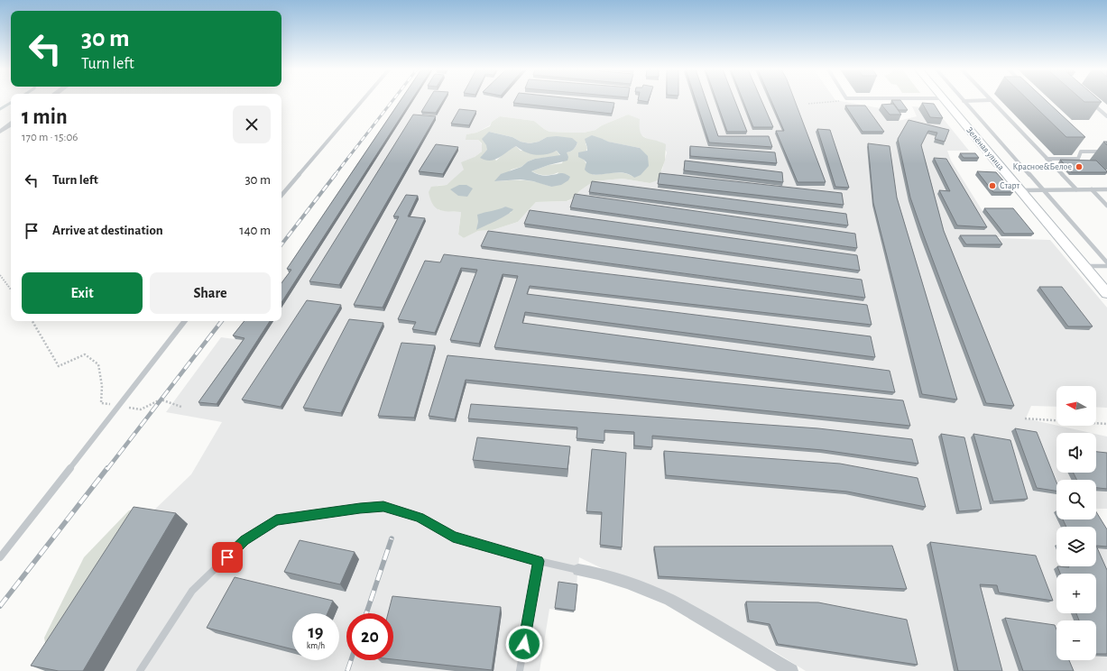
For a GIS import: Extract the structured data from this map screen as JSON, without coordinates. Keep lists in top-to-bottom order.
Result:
{
  "streets": {
    "main road": ["Зелёная улица"]
  },
  "places": ["Красное&Белое", "Старт"],
  "north": "left",
  "page": {
    "turn": ["30 m", "Turn left"],
    "heading": ["1 min", "170 m · 15:06"],
    "list": [
      {
        "name": "Turn left",
        "value": "30 m"
      },
      {
        "name": "Arrive at destination",
        "value": "140 m"
      }
    ],
    "buttons": ["Exit", "Share"],
    "map_buttons": ["+", "−"],
    "speed": "19 km/h",
    "limit": "20"
  }
}
